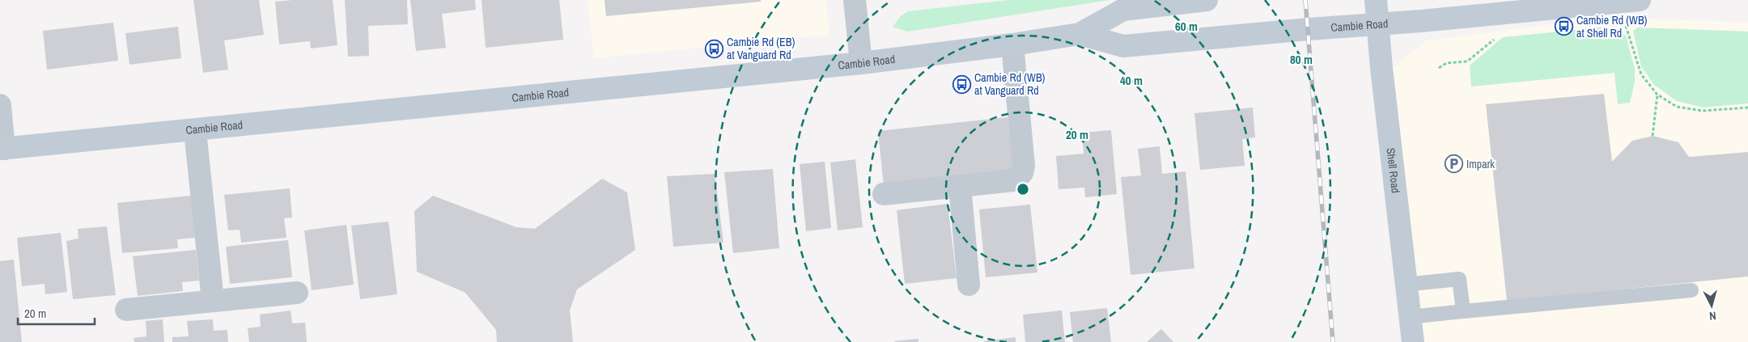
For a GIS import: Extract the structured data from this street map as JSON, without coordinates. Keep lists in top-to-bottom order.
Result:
{
  "streets": {
    "main road": ["Cambie Road", "Shell Road"]
  },
  "crossings": [
    ["Cambie Road", "Shell Road"]
  ],
  "places": {
    "bus stop": ["Cambie Rd (WB) at Shell Rd", "Cambie Rd (EB) at Vanguard Rd", "Cambie Rd (WB) at Vanguard Rd"],
    "parking": ["Impark"]
  },
  "scale_bar": "20 m",
  "north": "bottom",
  "rings": [
    "60 m",
    "80 m",
    "40 m",
    "20 m"
  ]
}
